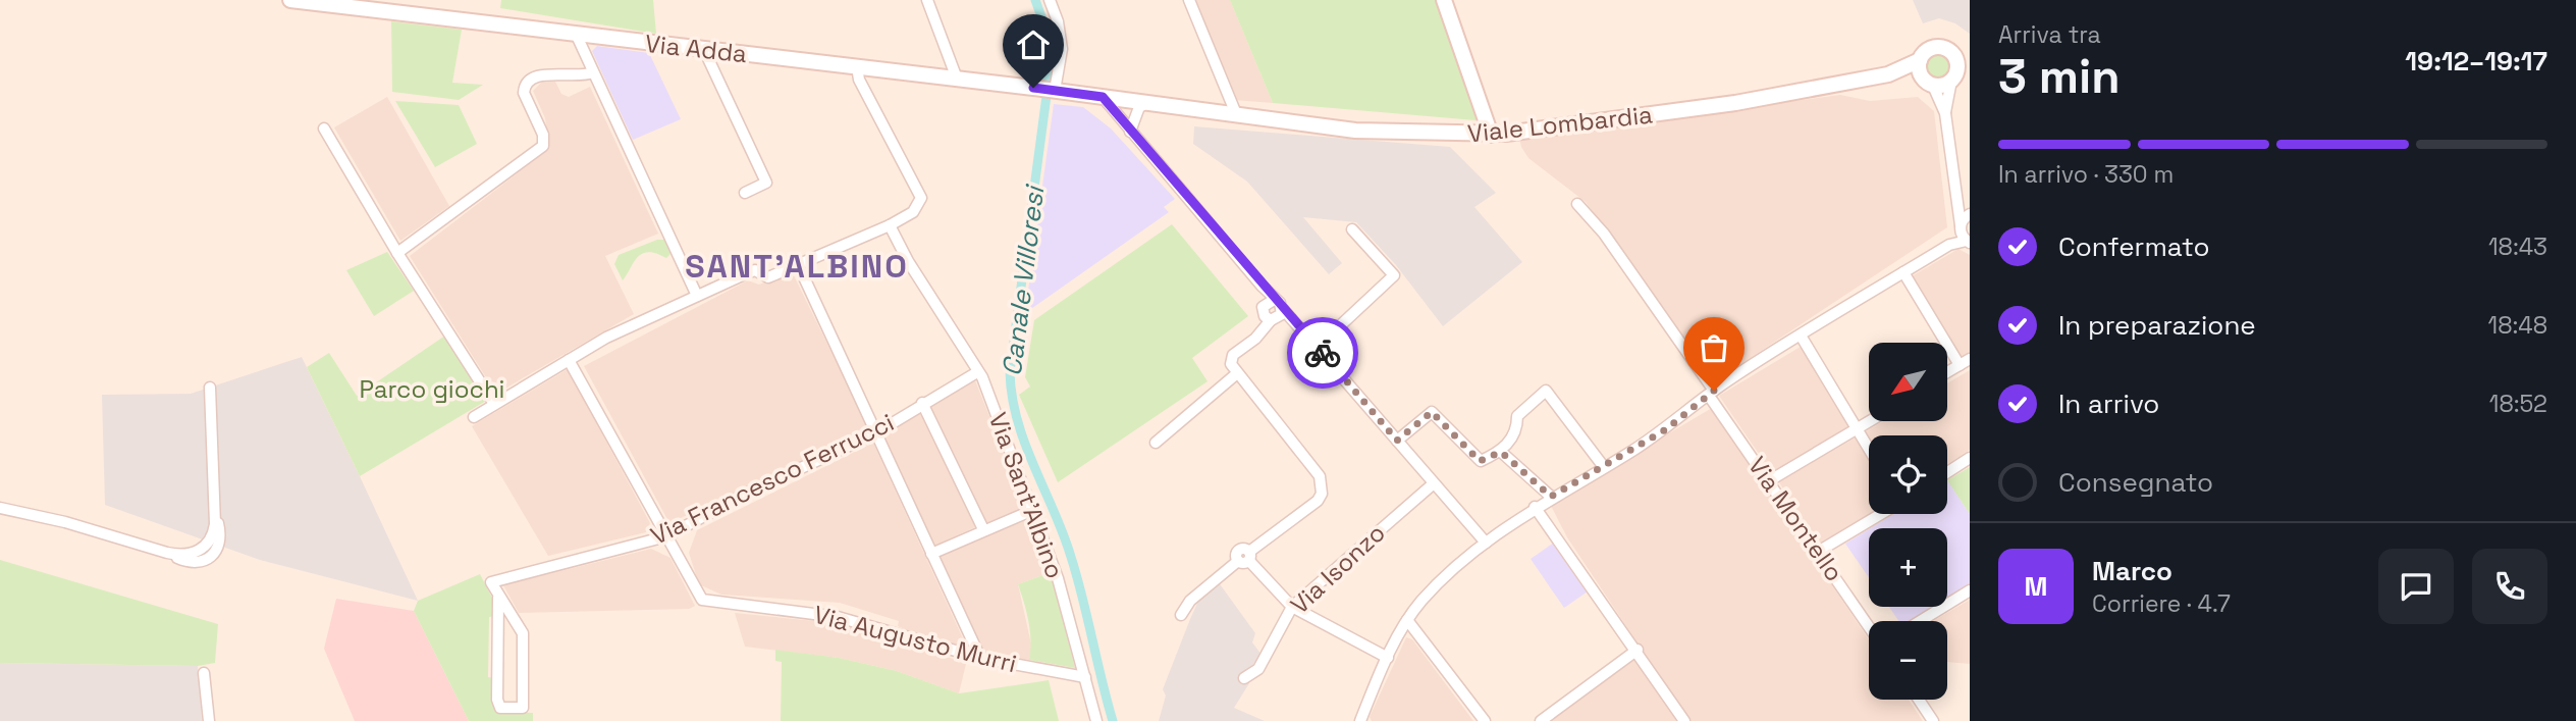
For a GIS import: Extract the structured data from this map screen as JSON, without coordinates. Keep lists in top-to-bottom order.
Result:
{
  "streets": {
    "main road": ["Via Adda", "Viale Lombardia"],
    "street": [
      "Via Francesco Ferrucci",
      "Via Sant'Albino",
      "Via Montello",
      "Via Isonzo",
      "Via Augusto Murri"
    ]
  },
  "crossings": [
    ["Via Adda", "Viale Lombardia"],
    ["Via Francesco Ferrucci", "Via Sant'Albino"],
    ["Via Francesco Ferrucci", "Via Augusto Murri"],
    ["Via Sant'Albino", "Via Augusto Murri"]
  ],
  "districts": ["SANT'ALBINO"],
  "water": ["Canale Villoresi"],
  "parks": ["Parco giochi"],
  "north": "bottom left",
  "page": {
    "heading": ["3 min", "Arriva tra", "19:12–19:17"],
    "panel": ["Marco", "Corriere · 4.7"],
    "bar": "In arrivo · 330 m",
    "list": [
      ["Confermato", "18:43"],
      ["In preparazione", "18:48"],
      ["In arrivo", "18:52"],
      "Consegnato"
    ],
    "map_buttons": ["+", "−"],
    "round": "M"
  }
}
